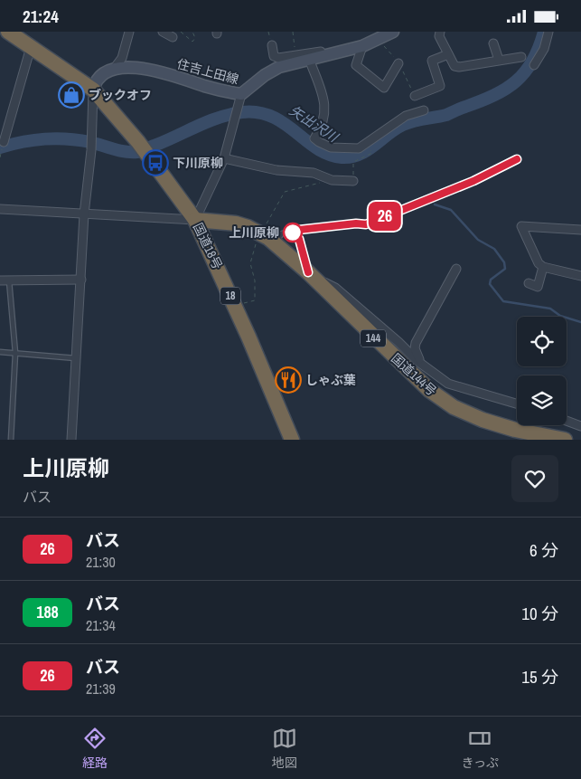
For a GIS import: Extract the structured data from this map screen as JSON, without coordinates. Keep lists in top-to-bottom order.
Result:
{
  "streets": {
    "highway": [
      "国道18号",
      "18",
      "144",
      "国道144号"
    ],
    "main road": ["住吉上田線"]
  },
  "crossings": [
    ["国道18号", "18"],
    ["国道18号", "国道144号"]
  ],
  "water": ["矢出沢川"],
  "places": {
    "shop": ["ブックオフ"],
    "bus stop": ["下川原柳"],
    "other": ["上川原柳"],
    "restaurant": ["しゃぶ葉"]
  },
  "lines": ["bus line 26"],
  "page": {
    "status": "21:24",
    "on_map": "26",
    "heading": ["上川原柳", "バス"],
    "list": [
      {
        "mark": "26",
        "name": "バス",
        "note": "21:30",
        "value": "6 分"
      },
      {
        "mark": "188",
        "name": "バス",
        "note": "21:34",
        "value": "10 分"
      },
      {
        "mark": "26",
        "name": "バス",
        "note": "21:39",
        "value": "15 分"
      }
    ],
    "tabs": ["経路", "地図", "きっぷ"]
  }
}
